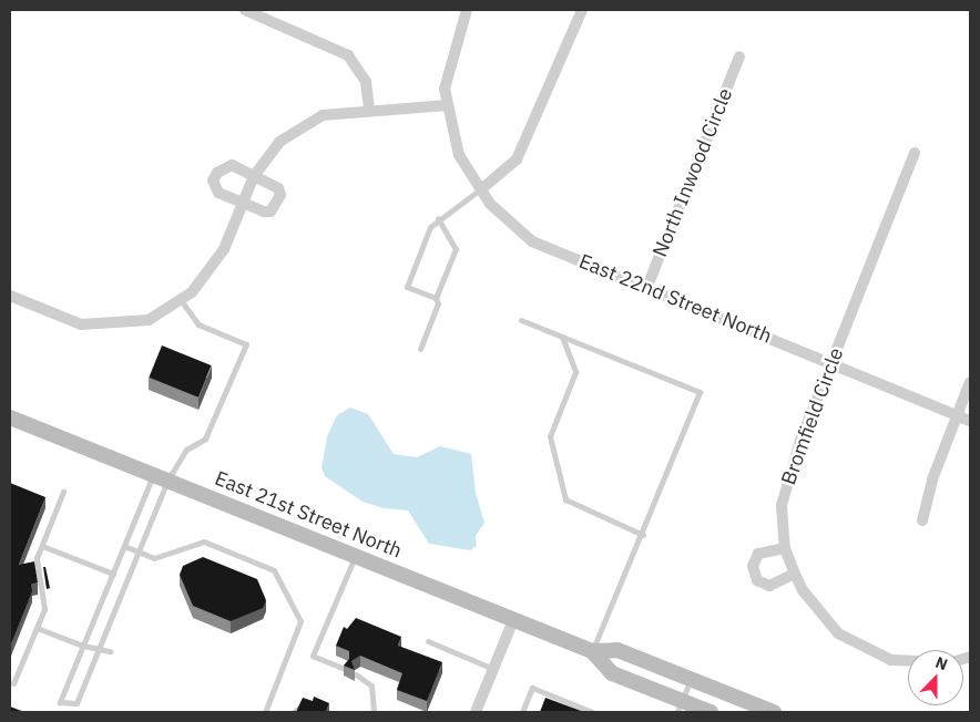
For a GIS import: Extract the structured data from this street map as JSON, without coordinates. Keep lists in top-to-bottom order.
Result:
{
  "streets": {
    "main road": ["East 21st Street North"],
    "street": ["North Inwood Circle", "East 22nd Street North", "Bromfield Circle"]
  },
  "crossings": [
    ["North Inwood Circle", "East 22nd Street North"],
    ["East 22nd Street North", "Bromfield Circle"]
  ],
  "north": "top"
}
